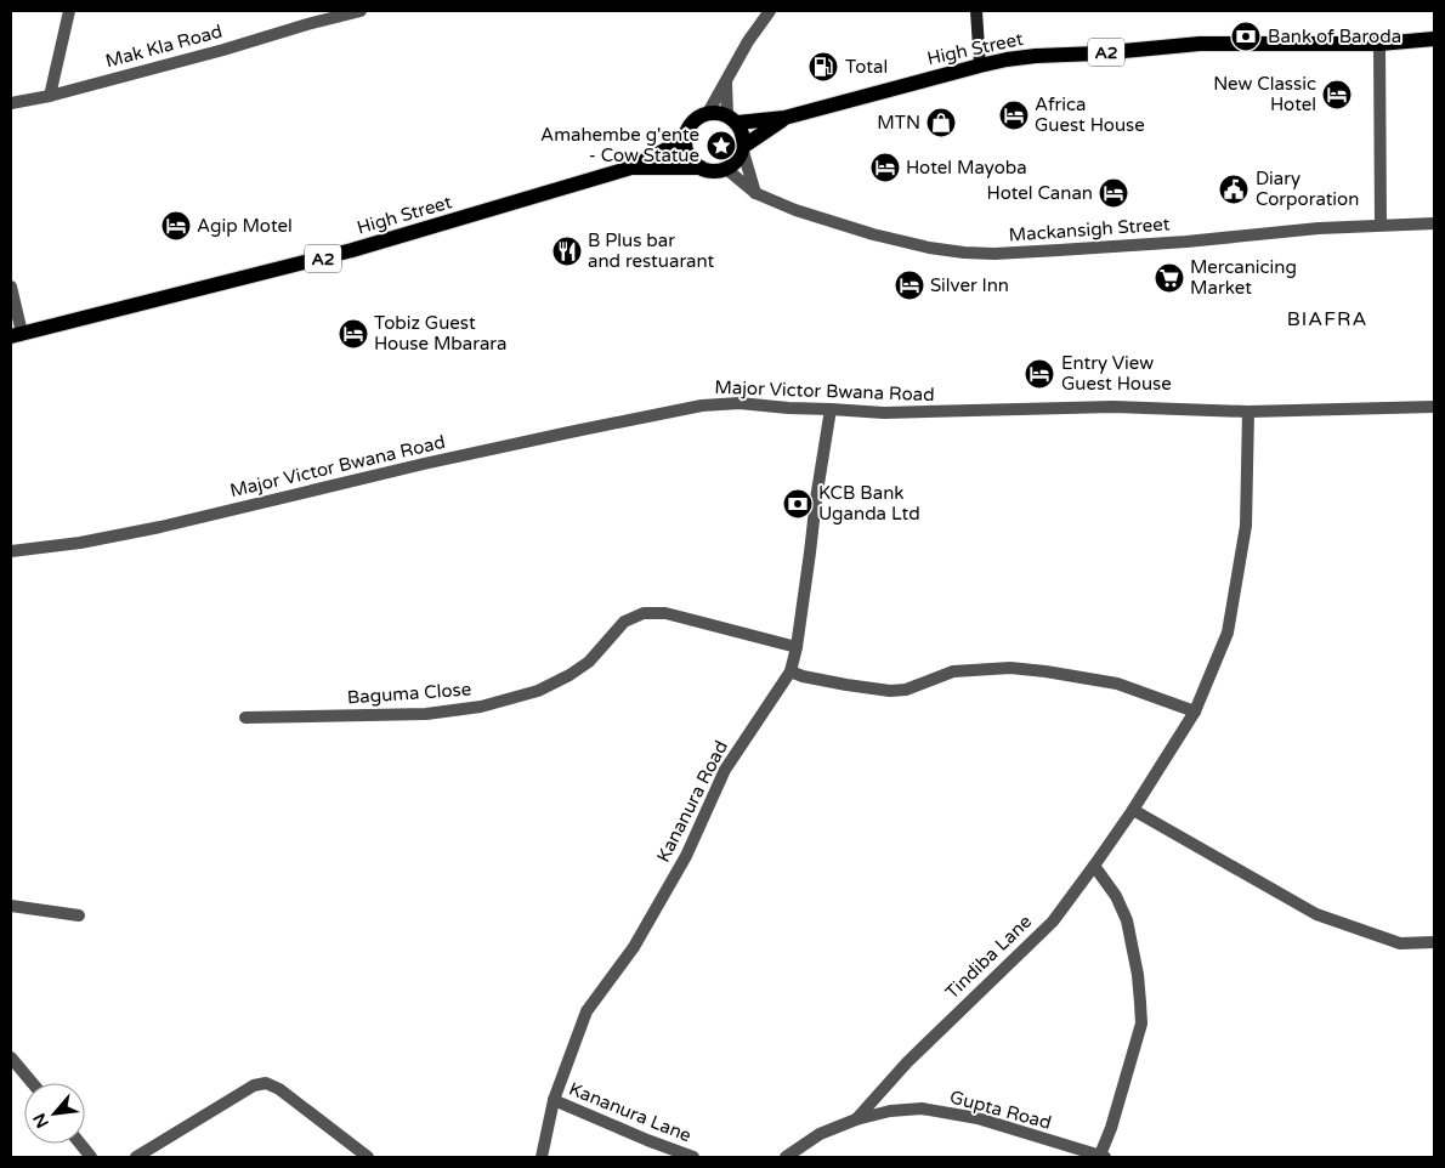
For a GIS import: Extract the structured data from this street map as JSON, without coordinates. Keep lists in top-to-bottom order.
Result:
{
  "streets": {
    "main road": ["High Street", "A2"],
    "street": [
      "Mak Kla Road",
      "Mackansigh Street",
      "Major Victor Bwana Road",
      "Baguma Close",
      "Kananura Road",
      "Tindiba Lane",
      "Gupta Road",
      "Kananura Lane"
    ]
  },
  "crossings": [
    ["High Street", "A2"],
    ["High Street", "Mackansigh Street"],
    ["A2", "Mackansigh Street"],
    ["Major Victor Bwana Road", "Kananura Road"],
    ["Major Victor Bwana Road", "Tindiba Lane"],
    ["Baguma Close", "Kananura Road"],
    ["Kananura Road", "Kananura Lane"],
    ["Tindiba Lane", "Gupta Road"]
  ],
  "districts": ["BIAFRA"],
  "places": {
    "bank": ["Bank of Baroda", "KCB Bank Uganda Ltd"],
    "fuel station": ["Total"],
    "hotel": [
      "New Classic Hotel",
      "Africa Guest House",
      "Hotel Mayoba",
      "Hotel Canan",
      "Agip Motel",
      "Silver Inn",
      "Tobiz Guest House Mbarara",
      "Entry View Guest House"
    ],
    "shop": ["MTN"],
    "place": ["Amahembe g'ente - Cow Statue"],
    "public building": ["Diary Corporation"],
    "restaurant": ["B Plus bar and restuarant"],
    "supermarket": ["Mercanicing Market"]
  },
  "north": "bottom left"
}
